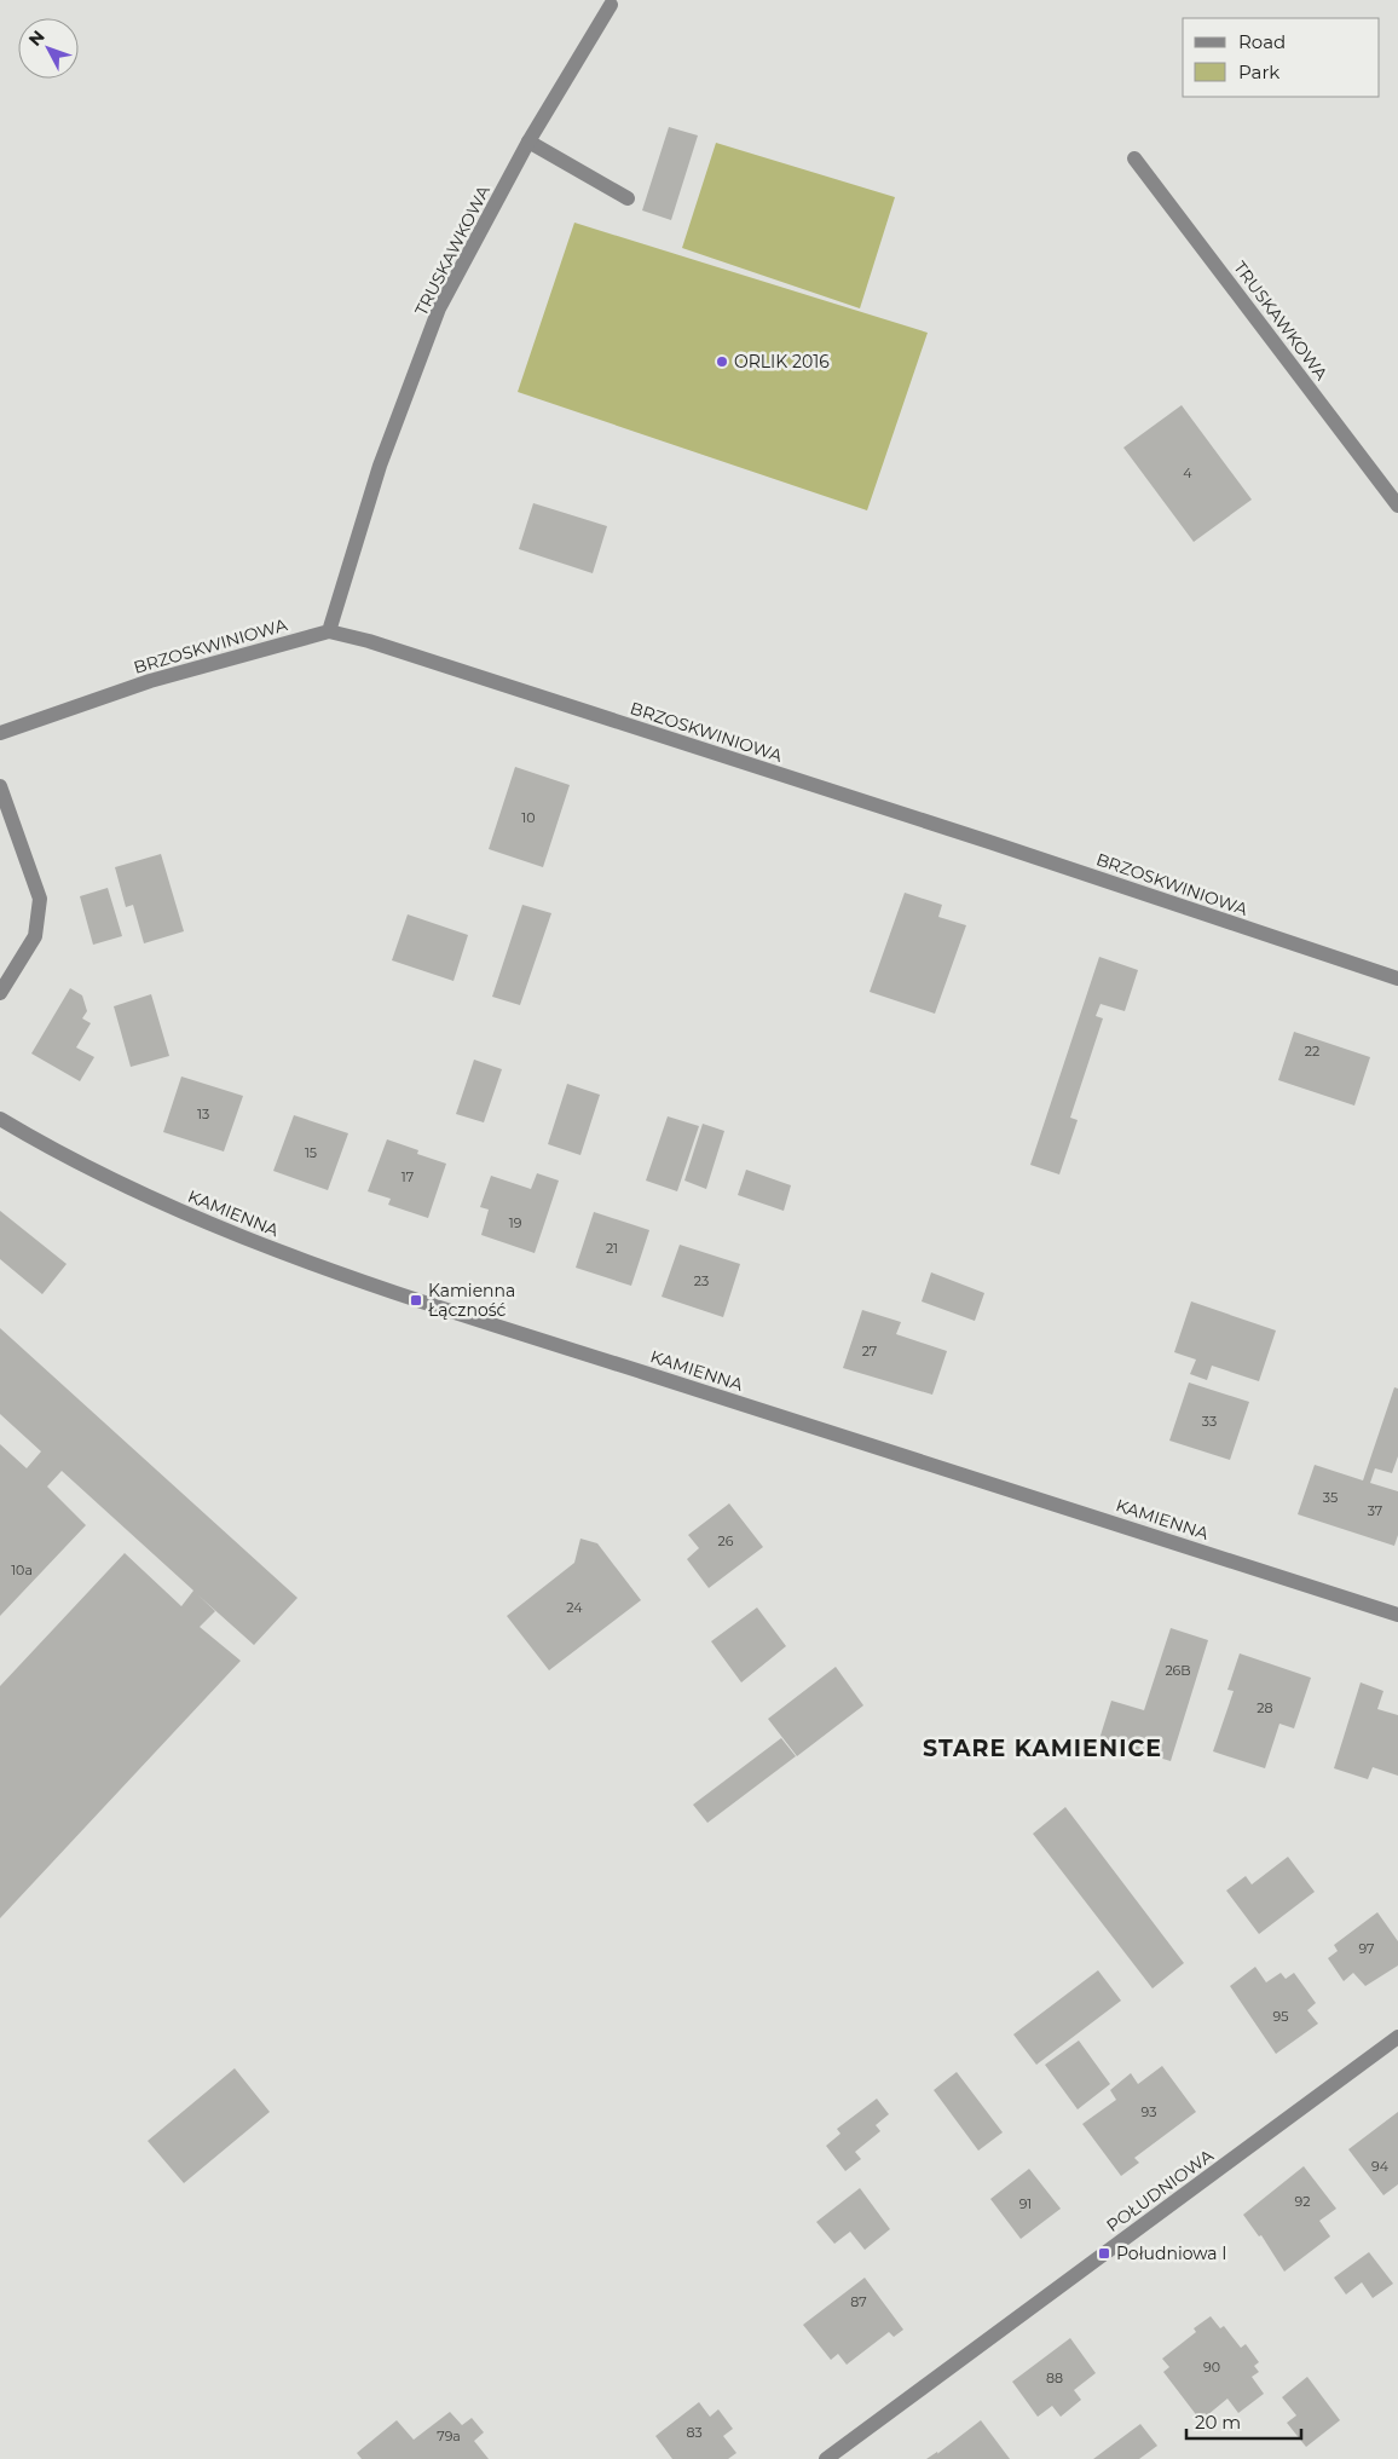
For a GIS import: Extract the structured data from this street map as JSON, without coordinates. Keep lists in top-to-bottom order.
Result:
{
  "streets": {
    "street": [
      "TRUSKAWKOWA",
      "BRZOSKWINIOWA",
      "KAMIENNA",
      "POŁUDNIOWA"
    ]
  },
  "crossings": [
    ["TRUSKAWKOWA", "BRZOSKWINIOWA"]
  ],
  "districts": ["STARE KAMIENICE"],
  "places": {
    "other": ["ORLIK 2016"],
    "transit": ["Kamienna Łączność", "Południowa I"]
  },
  "house_numbers": [
    "4",
    "10",
    "22",
    "13",
    "15",
    "17",
    "19",
    "21",
    "23",
    "27",
    "33",
    "35",
    "37",
    "26",
    "10a",
    "24",
    "26B",
    "28",
    "97",
    "95",
    "93",
    "94",
    "92",
    "91",
    "87",
    "90",
    "88",
    "83",
    "79a"
  ],
  "legend": ["Road", "Park"],
  "scale_bar": "20 m",
  "north": "top left"
}
